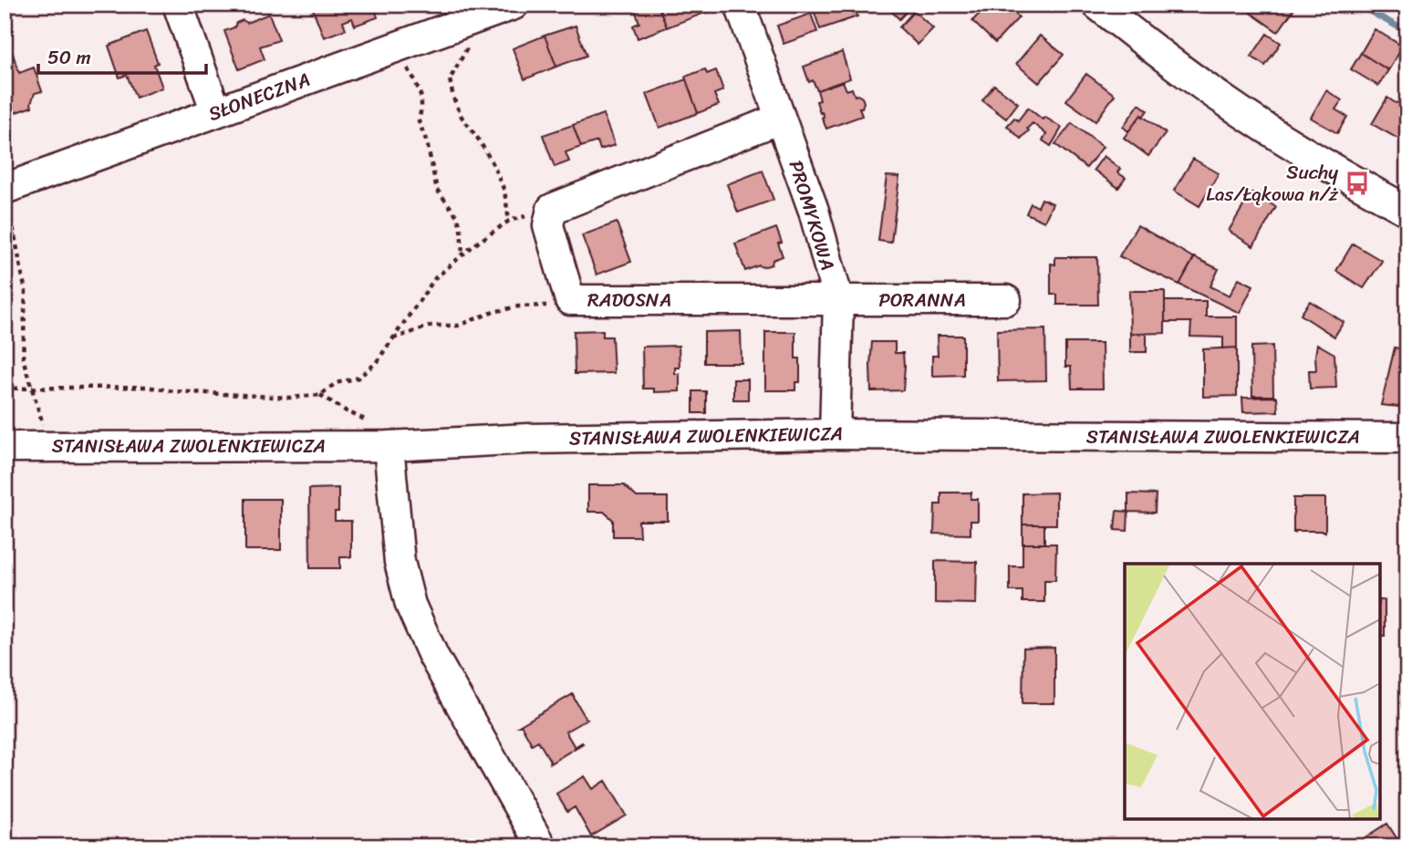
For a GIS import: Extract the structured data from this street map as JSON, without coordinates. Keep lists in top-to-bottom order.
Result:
{
  "streets": {
    "street": [
      "SŁONECZNA",
      "PROMYKOWA",
      "RADOSNA",
      "PORANNA",
      "STANISŁAWA ZWOLENKIEWICZA"
    ]
  },
  "crossings": [
    ["PROMYKOWA", "RADOSNA"],
    ["PROMYKOWA", "PORANNA"],
    ["PROMYKOWA", "STANISŁAWA ZWOLENKIEWICZA"],
    ["RADOSNA", "PORANNA"]
  ],
  "places": {
    "bus stop": ["Suchy Las/Łąkowa n/ż"]
  },
  "scale_bar": "50 m"
}
